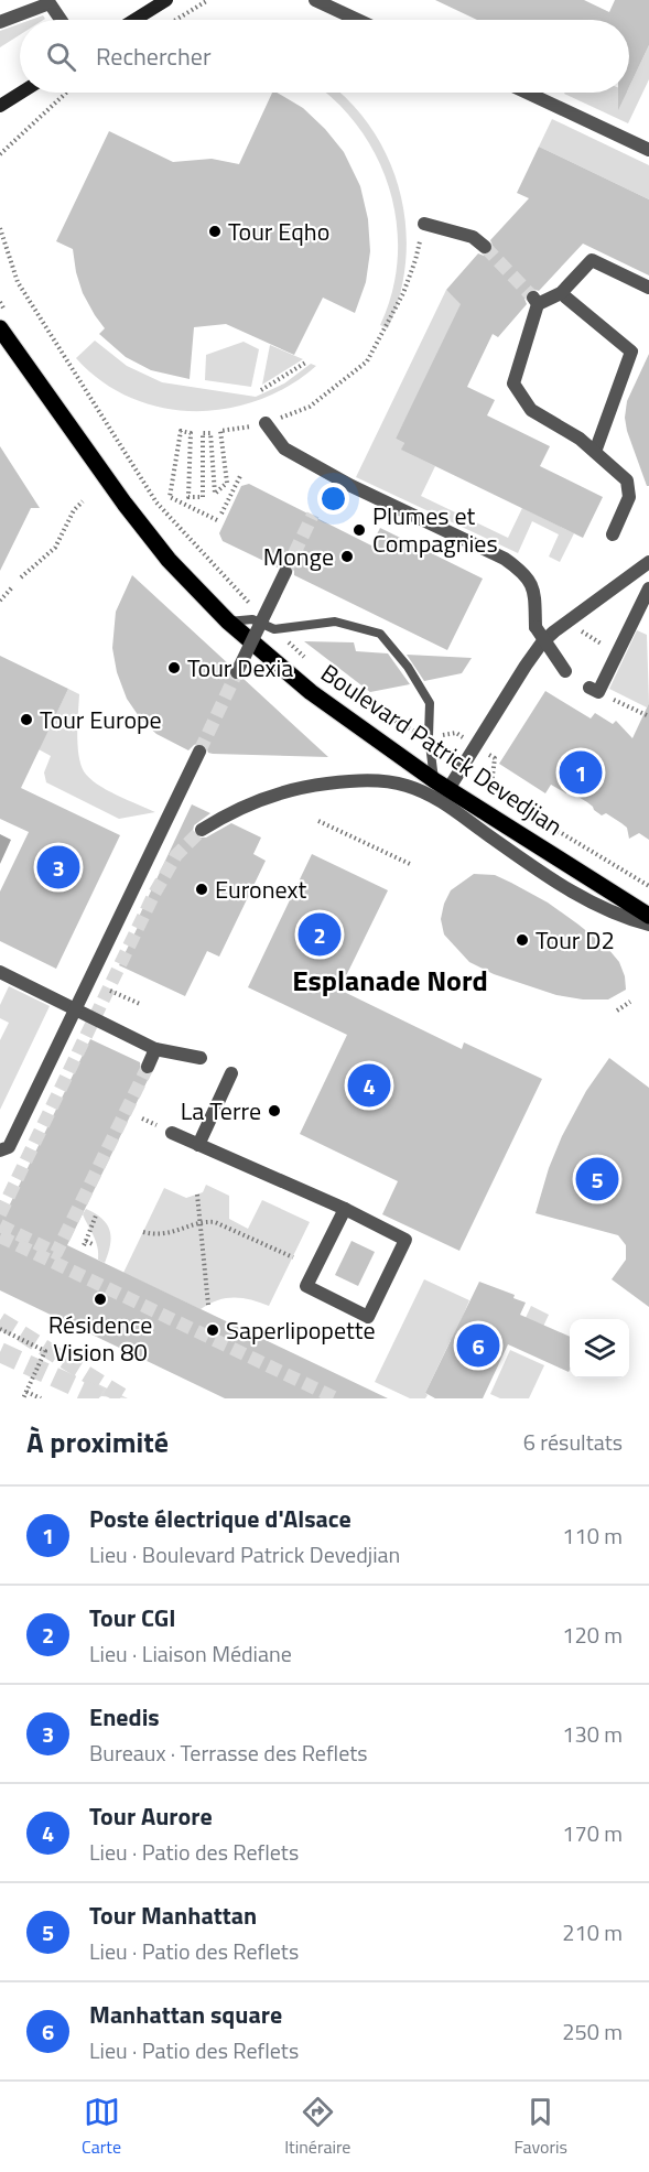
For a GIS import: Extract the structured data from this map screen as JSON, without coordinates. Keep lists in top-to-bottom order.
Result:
{
  "streets": {
    "main road": ["Boulevard Patrick Devedjian"]
  },
  "districts": ["Esplanade Nord"],
  "places": [
    "Tour Eqho",
    "Plumes et Compagnies",
    "Monge",
    "Tour Dexia",
    "Tour Europe",
    "Euronext",
    "Tour D2",
    "La Terre",
    "Résidence Vision 80",
    "Saperlipopette"
  ],
  "page": {
    "search": "Rechercher",
    "pins": [
      "1",
      "3",
      "2",
      "4",
      "5",
      "6"
    ],
    "heading": ["À proximité", "6 résultats"],
    "list": [
      {
        "mark": "1",
        "name": "Poste électrique d'Alsace",
        "note": "Lieu · Boulevard Patrick Devedjian",
        "value": "110 m"
      },
      {
        "mark": "2",
        "name": "Tour CGI",
        "note": "Lieu · Liaison Médiane",
        "value": "120 m"
      },
      {
        "mark": "3",
        "name": "Enedis",
        "note": "Bureaux · Terrasse des Reflets",
        "value": "130 m"
      },
      {
        "mark": "4",
        "name": "Tour Aurore",
        "note": "Lieu · Patio des Reflets",
        "value": "170 m"
      },
      {
        "mark": "5",
        "name": "Tour Manhattan",
        "note": "Lieu · Patio des Reflets",
        "value": "210 m"
      },
      {
        "mark": "6",
        "name": "Manhattan square",
        "note": "Lieu · Patio des Reflets",
        "value": "250 m"
      }
    ],
    "nav": ["Carte", "Itinéraire", "Favoris"]
  }
}
